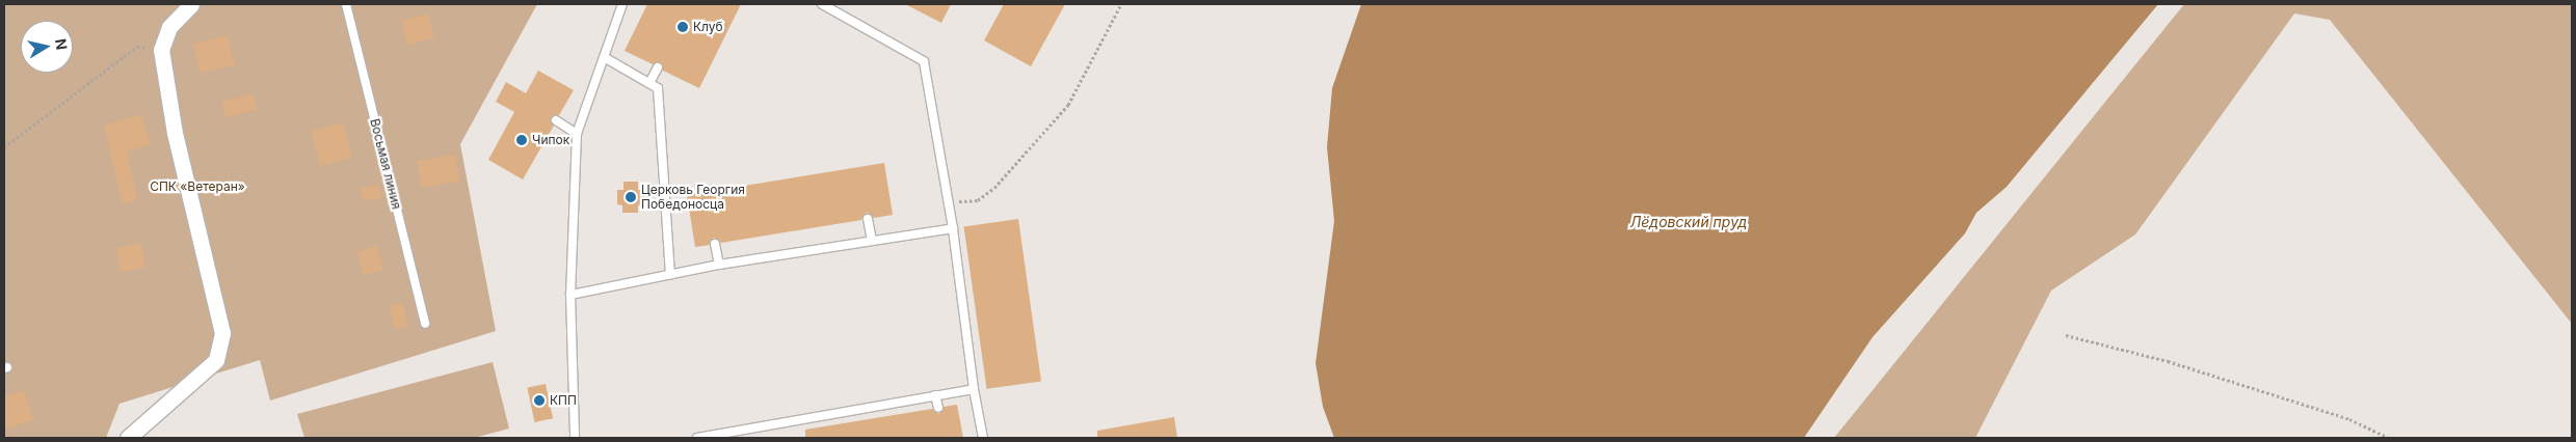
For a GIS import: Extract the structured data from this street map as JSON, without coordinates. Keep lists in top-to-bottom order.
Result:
{
  "streets": {
    "lane": ["Восьмая линия"]
  },
  "water": ["Лёдовский пруд"],
  "parks": ["СПК «Ветеран»"],
  "places": [
    "Клуб",
    "Чипок",
    "Церковь Георгия Победоносца",
    "КПП"
  ],
  "north": "right"
}
